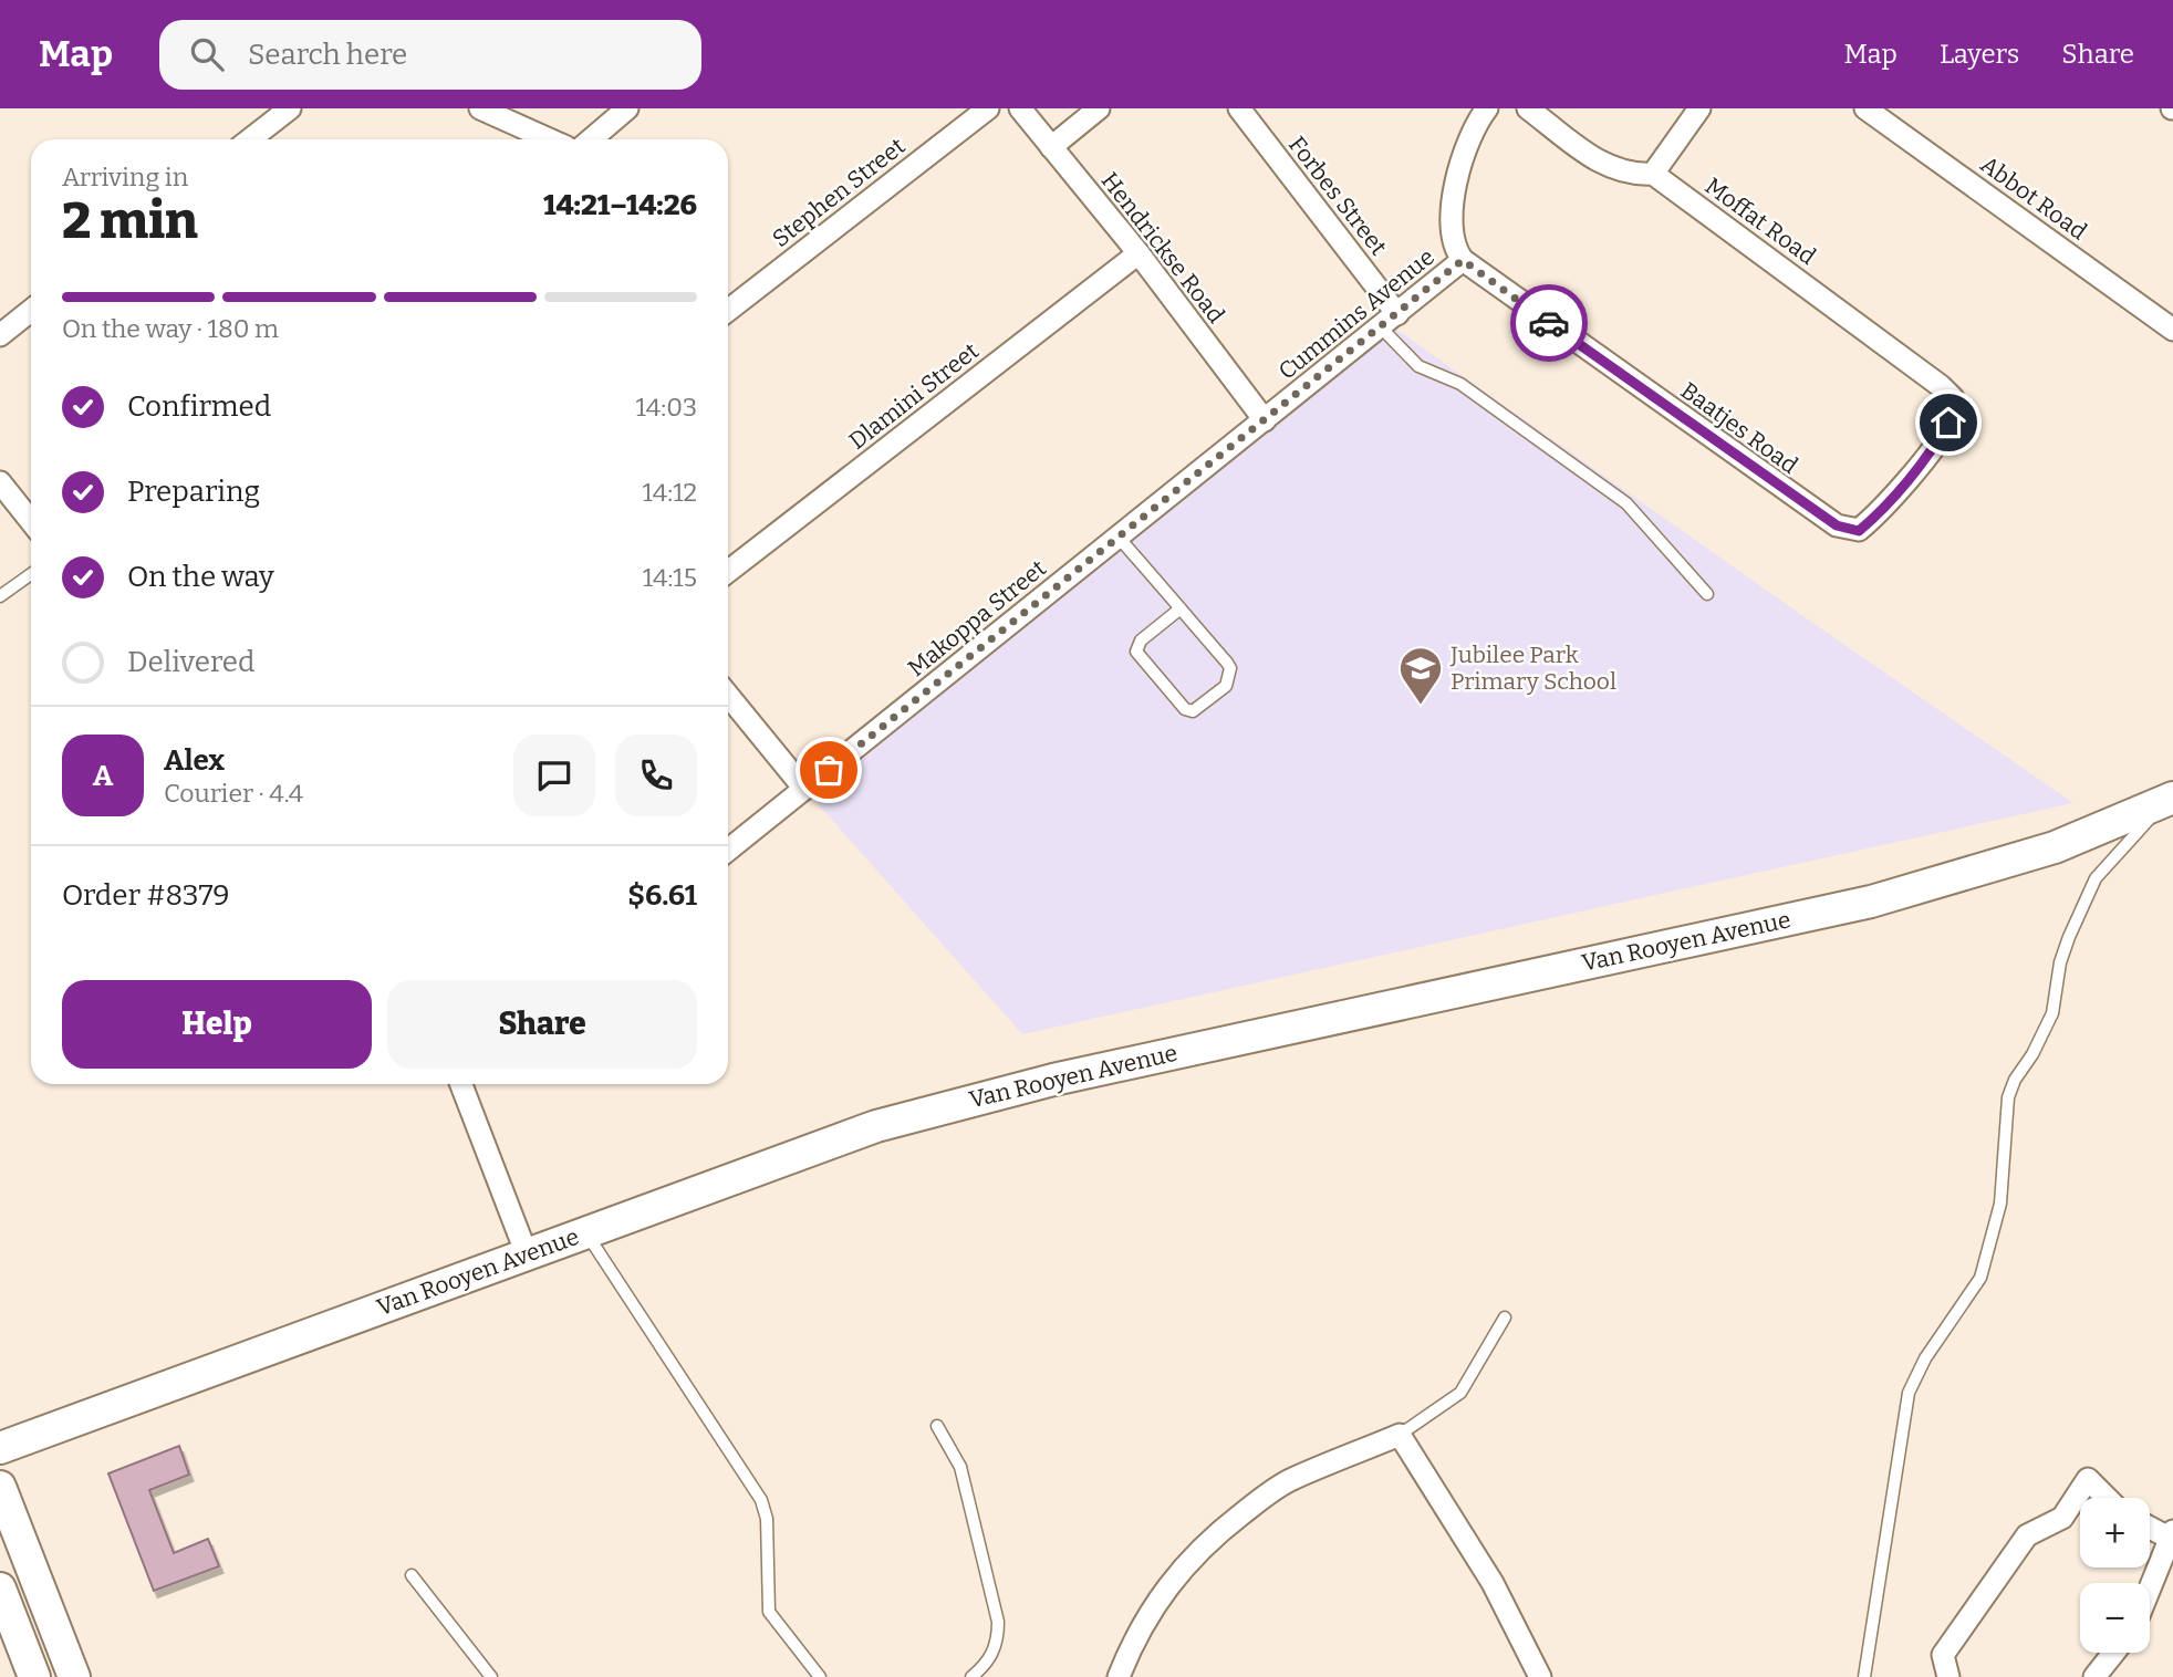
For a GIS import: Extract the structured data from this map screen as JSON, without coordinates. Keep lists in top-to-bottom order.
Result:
{
  "streets": {
    "street": [
      "Stephen Street",
      "Forbes Street",
      "Abbot Road",
      "Moffat Road",
      "Hendrickse Road",
      "Cummins Avenue",
      "Dlamini Street",
      "Baatjes Road",
      "Makoppa Street",
      "Van Rooyen Avenue"
    ]
  },
  "crossings": [
    ["Forbes Street", "Cummins Avenue"],
    ["Moffat Road", "Baatjes Road"],
    ["Hendrickse Road", "Cummins Avenue"],
    ["Hendrickse Road", "Dlamini Street"],
    ["Hendrickse Road", "Makoppa Street"],
    ["Cummins Avenue", "Baatjes Road"],
    ["Cummins Avenue", "Makoppa Street"]
  ],
  "places": {
    "school or university": ["Jubilee Park Primary School"]
  },
  "page": {
    "header": "Map",
    "search": "Search here",
    "nav": ["Map", "Layers", "Share"],
    "heading": ["2 min", "Arriving in", "14:21–14:26"],
    "panel": [
      "Alex",
      "Courier · 4.4",
      "Order #8379",
      "$6.61"
    ],
    "bar": "On the way · 180 m",
    "list": [
      ["Confirmed", "14:03"],
      ["Preparing", "14:12"],
      ["On the way", "14:15"],
      "Delivered"
    ],
    "round": "A",
    "buttons": ["Help", "Share"],
    "map_buttons": ["+", "−"]
  }
}
